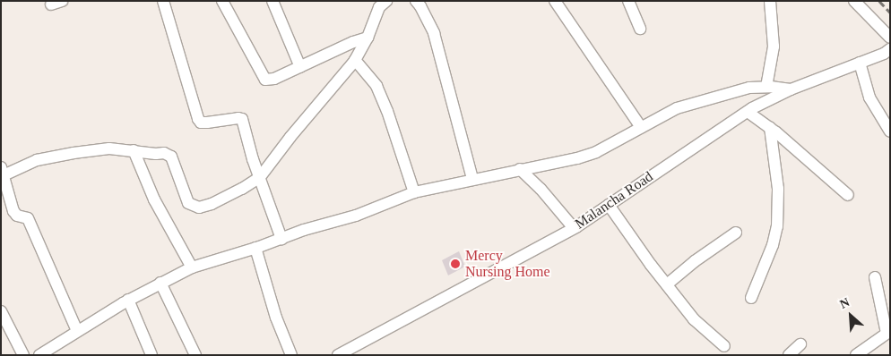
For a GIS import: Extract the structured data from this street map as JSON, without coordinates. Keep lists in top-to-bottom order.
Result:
{
  "streets": {
    "street": ["Malancha Road"]
  },
  "places": ["Mercy Nursing Home"],
  "north": "top left"
}
